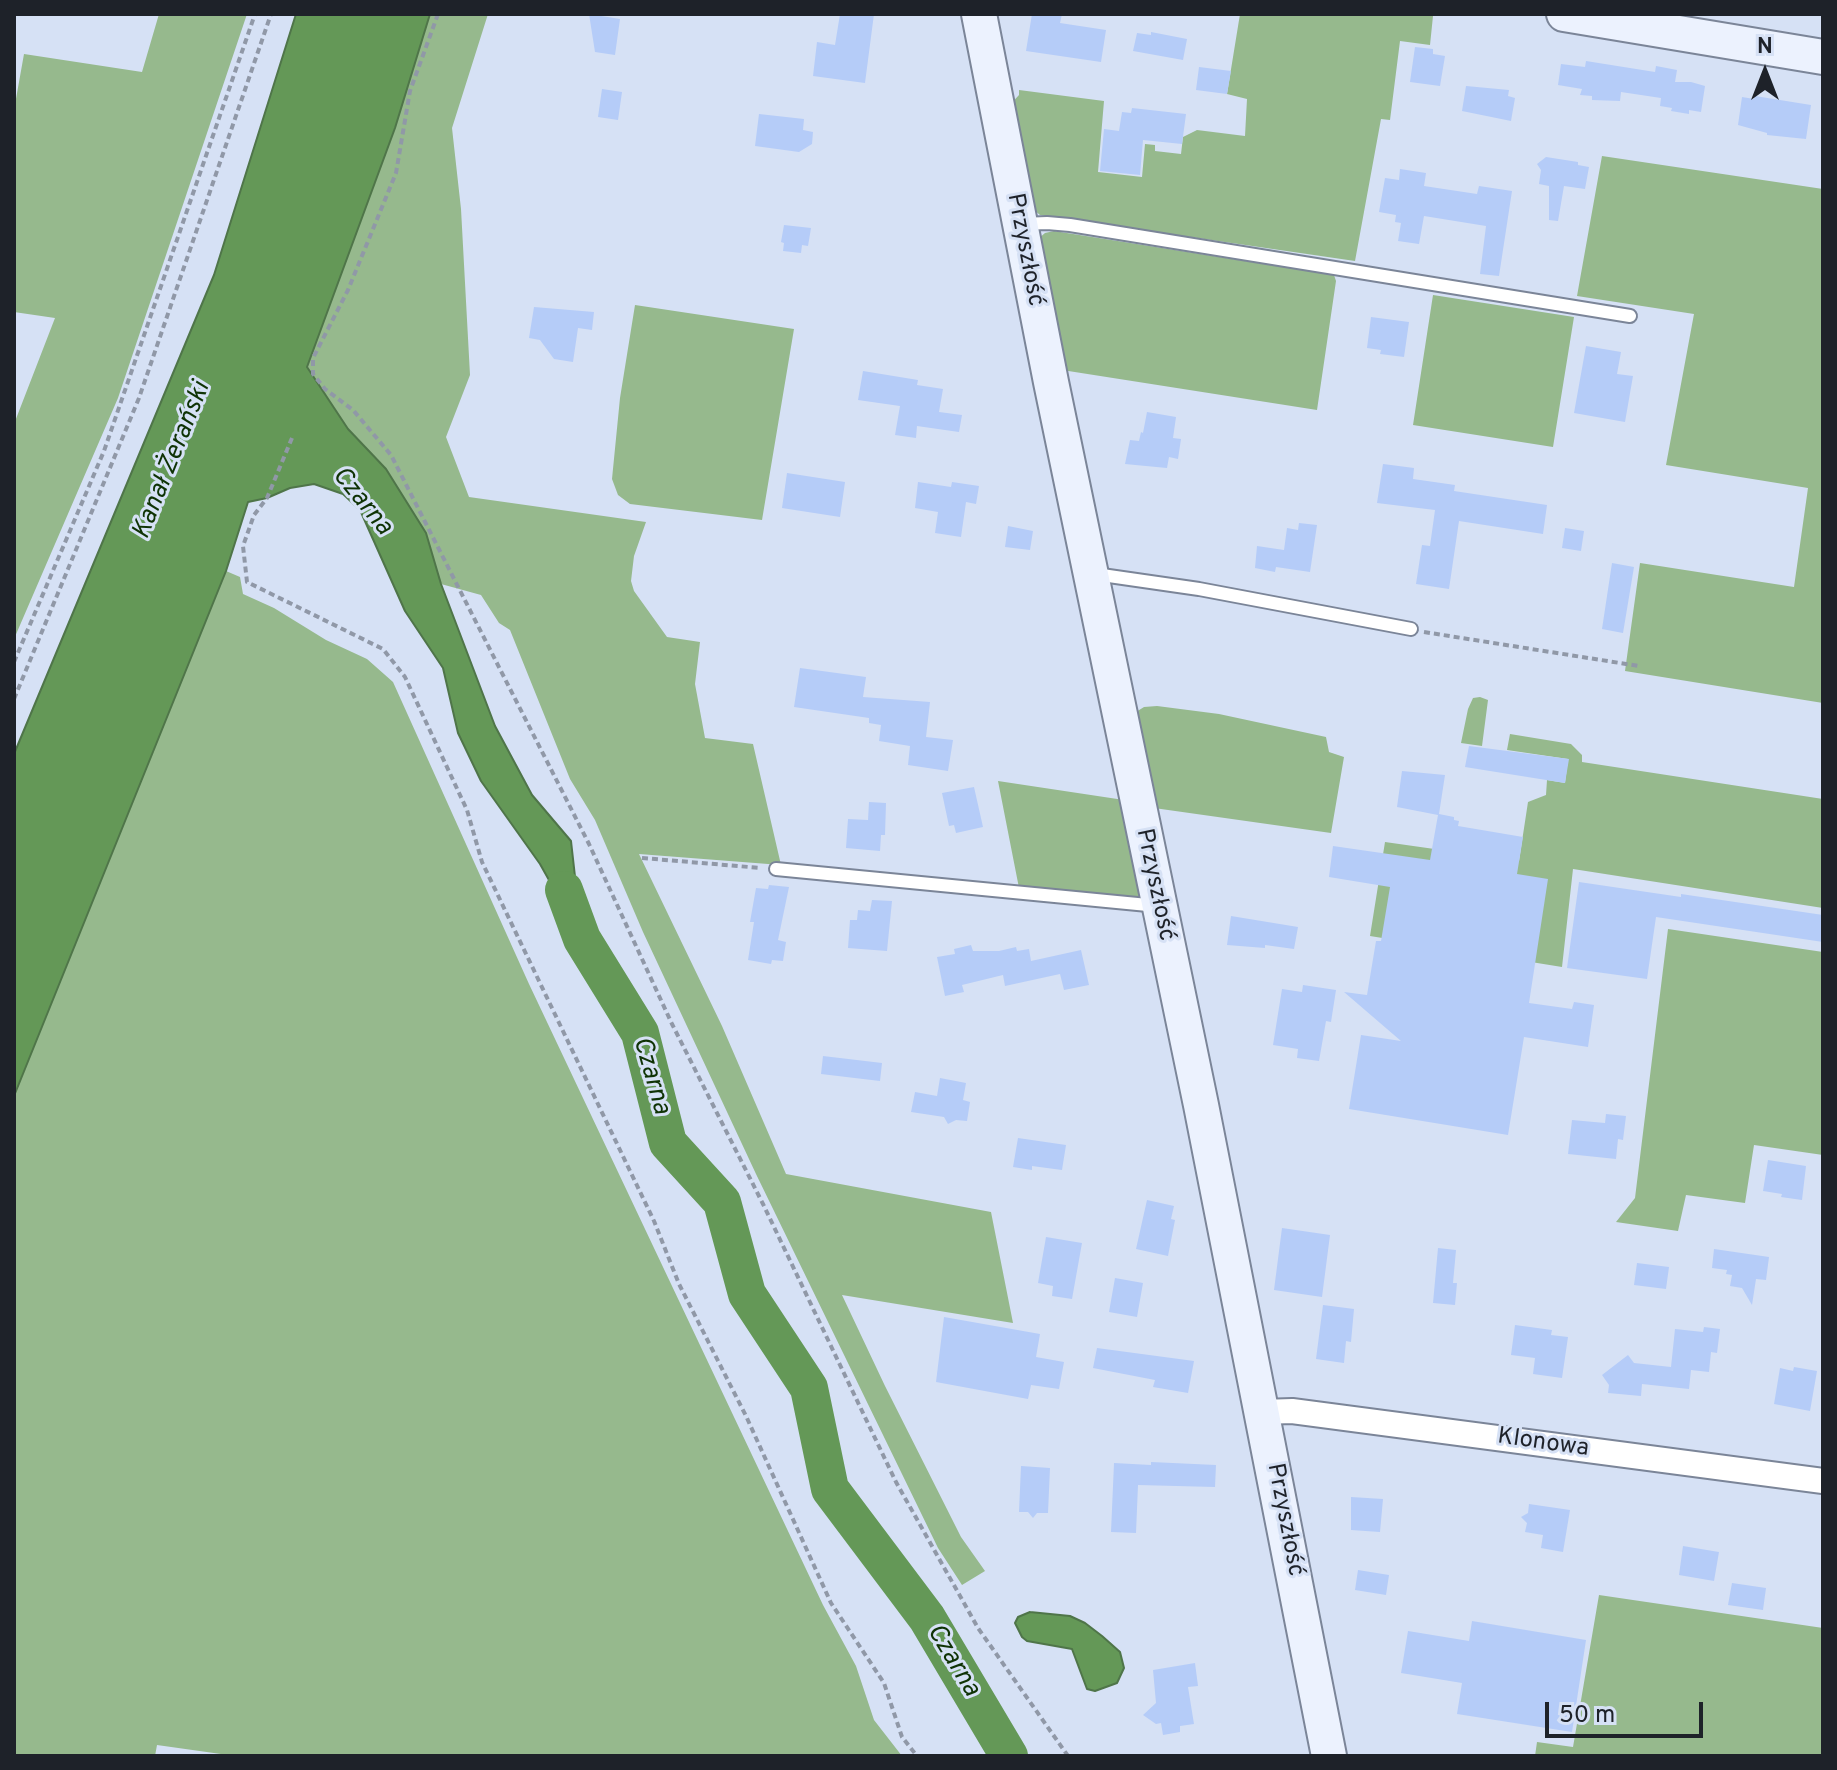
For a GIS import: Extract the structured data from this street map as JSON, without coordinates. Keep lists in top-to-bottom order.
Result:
{
  "streets": {
    "street": ["Przyszłość", "Klonowa"]
  },
  "crossings": [
    ["Przyszłość", "Klonowa"]
  ],
  "water": ["Kanał Żerański", "Czarna"],
  "scale_bar": "50 m",
  "north": "top"
}
